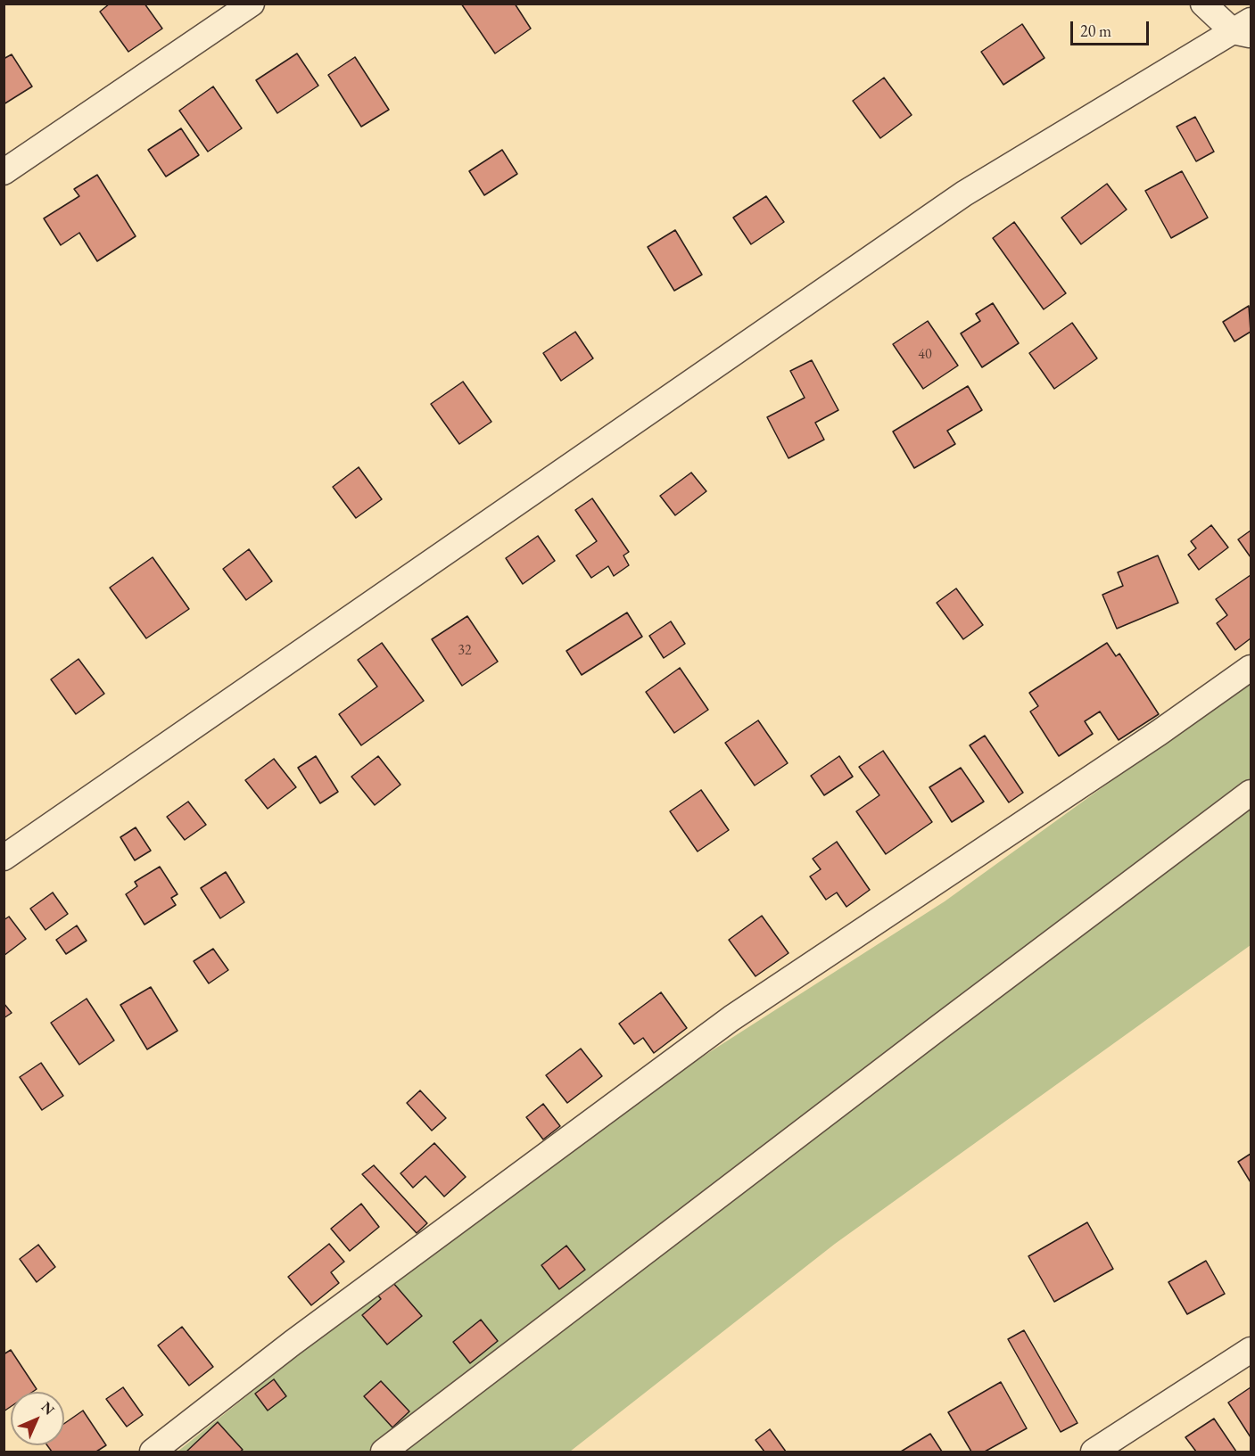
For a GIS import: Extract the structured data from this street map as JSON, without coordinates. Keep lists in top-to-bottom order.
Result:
{
  "house_numbers": ["40", "32"],
  "scale_bar": "20 m",
  "north": "top right"
}
